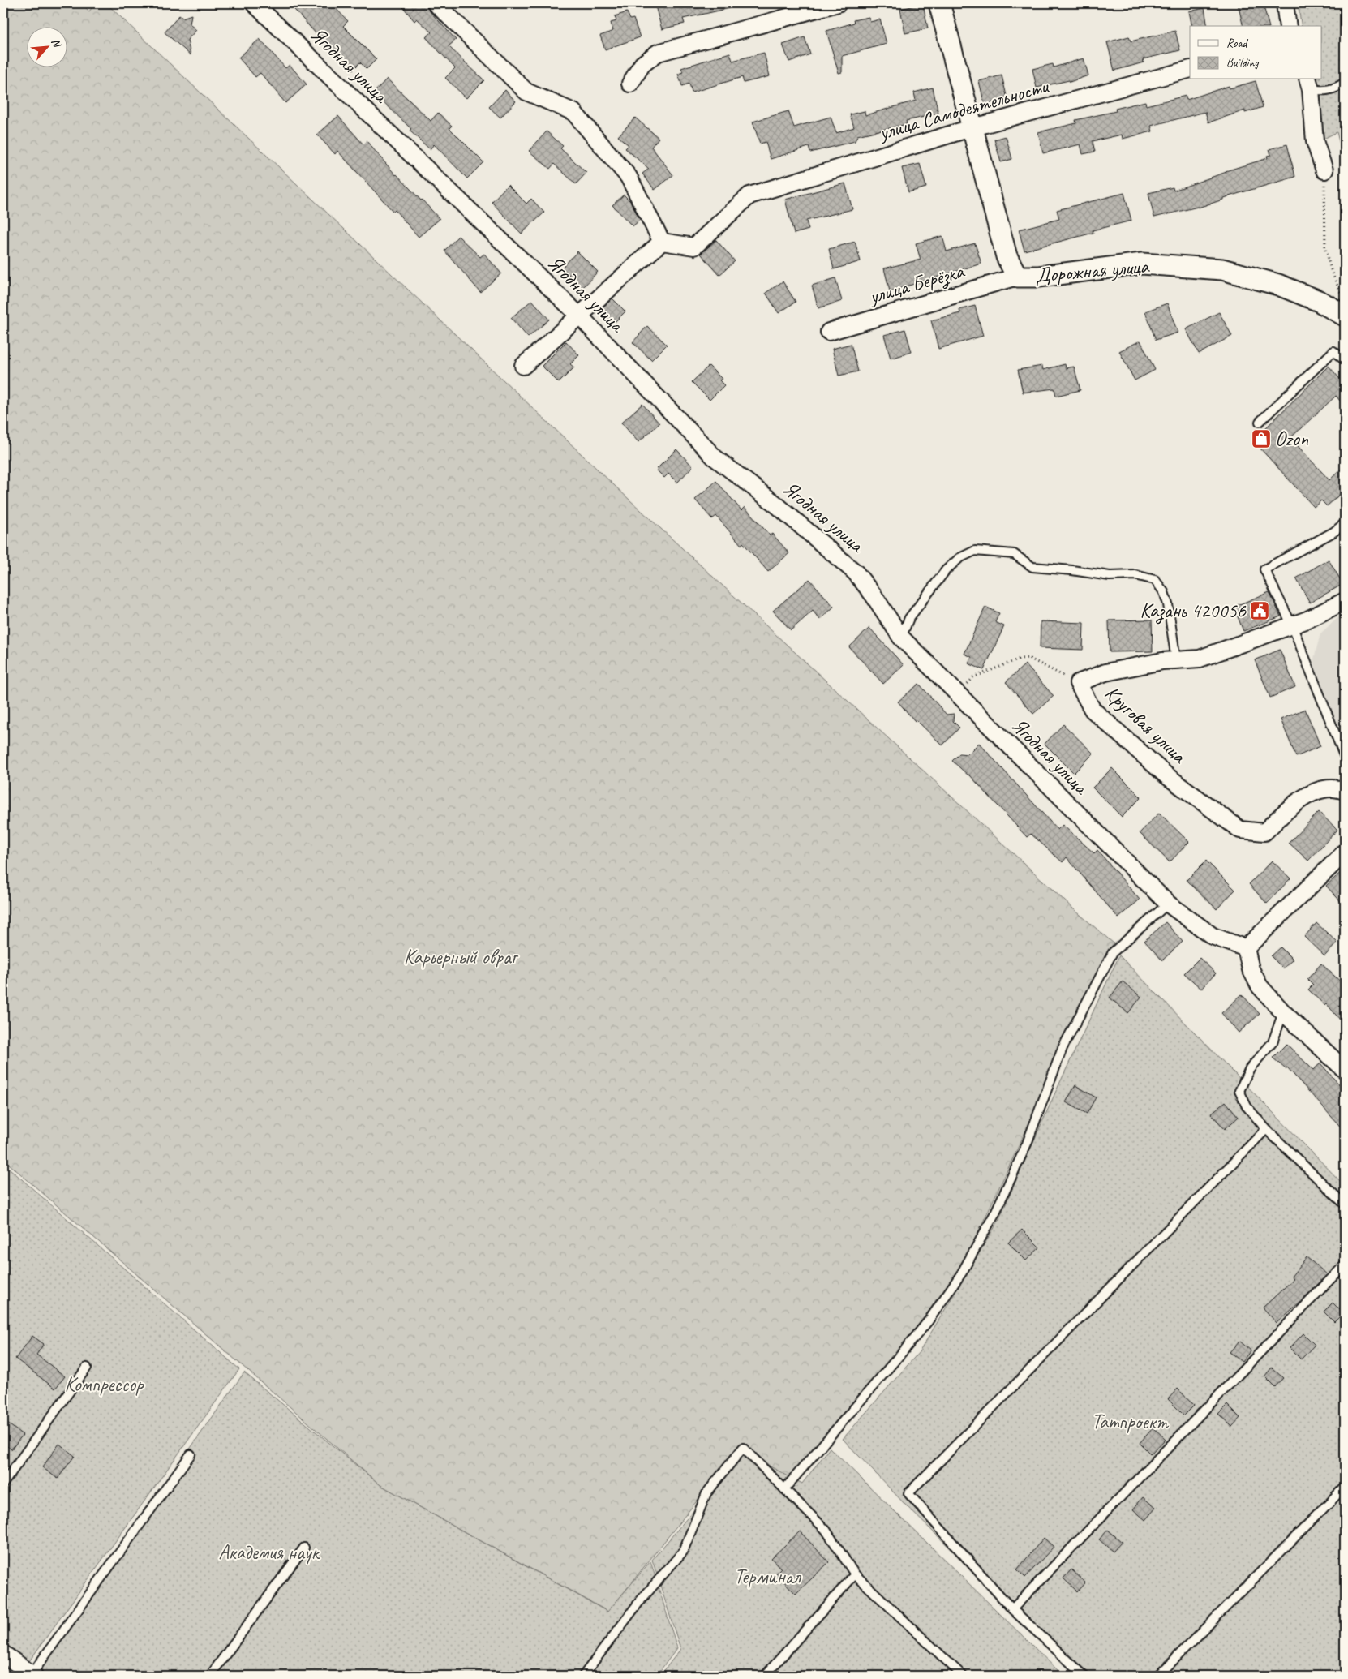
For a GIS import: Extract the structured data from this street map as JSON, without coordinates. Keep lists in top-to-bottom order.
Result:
{
  "streets": {
    "street": [
      "Ягодная улица",
      "улица Самодеятельности",
      "Дорожная улица",
      "улица Берёзка",
      "Круговая улица"
    ]
  },
  "crossings": [
    ["улица Самодеятельности", "Дорожная улица"],
    ["Дорожная улица", "улица Берёзка"]
  ],
  "parks": [
    "Карьерный овраг",
    "Компрессор",
    "Татпроект",
    "Академия наук",
    "Терминал"
  ],
  "places": {
    "shop": ["Ozon"],
    "public building": ["Казань 420056"]
  },
  "legend": ["Road", "Building"],
  "north": "top right"
}
